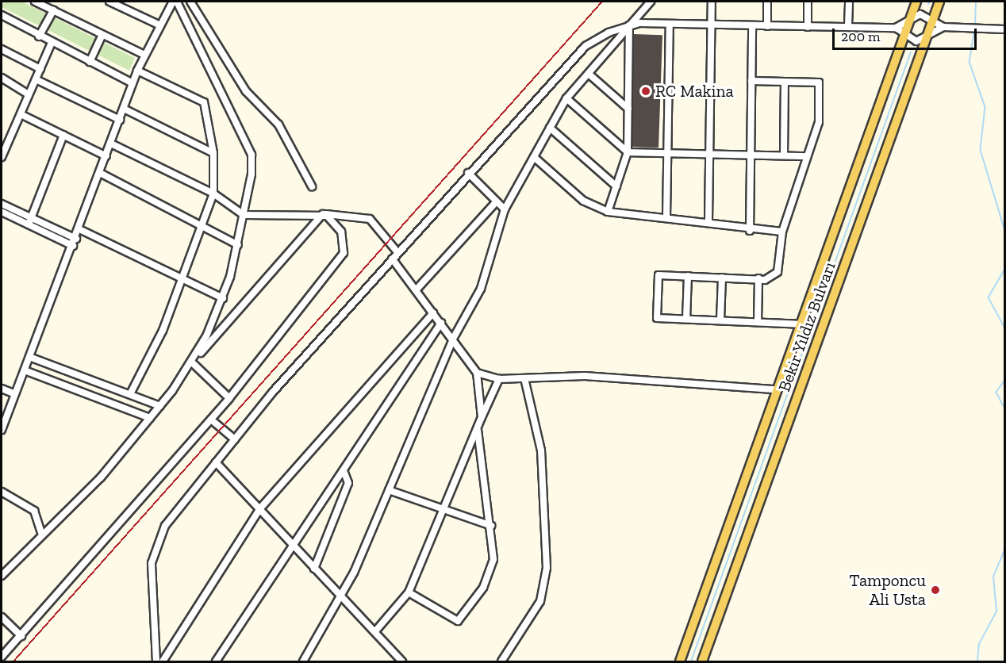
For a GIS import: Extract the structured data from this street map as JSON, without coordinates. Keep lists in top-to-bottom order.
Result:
{
  "streets": {
    "main road": ["Bekir Yıldız Bulvarı"]
  },
  "places": ["RC Makina", "Tamponcu Ali Usta"],
  "scale_bar": "200 m"
}
